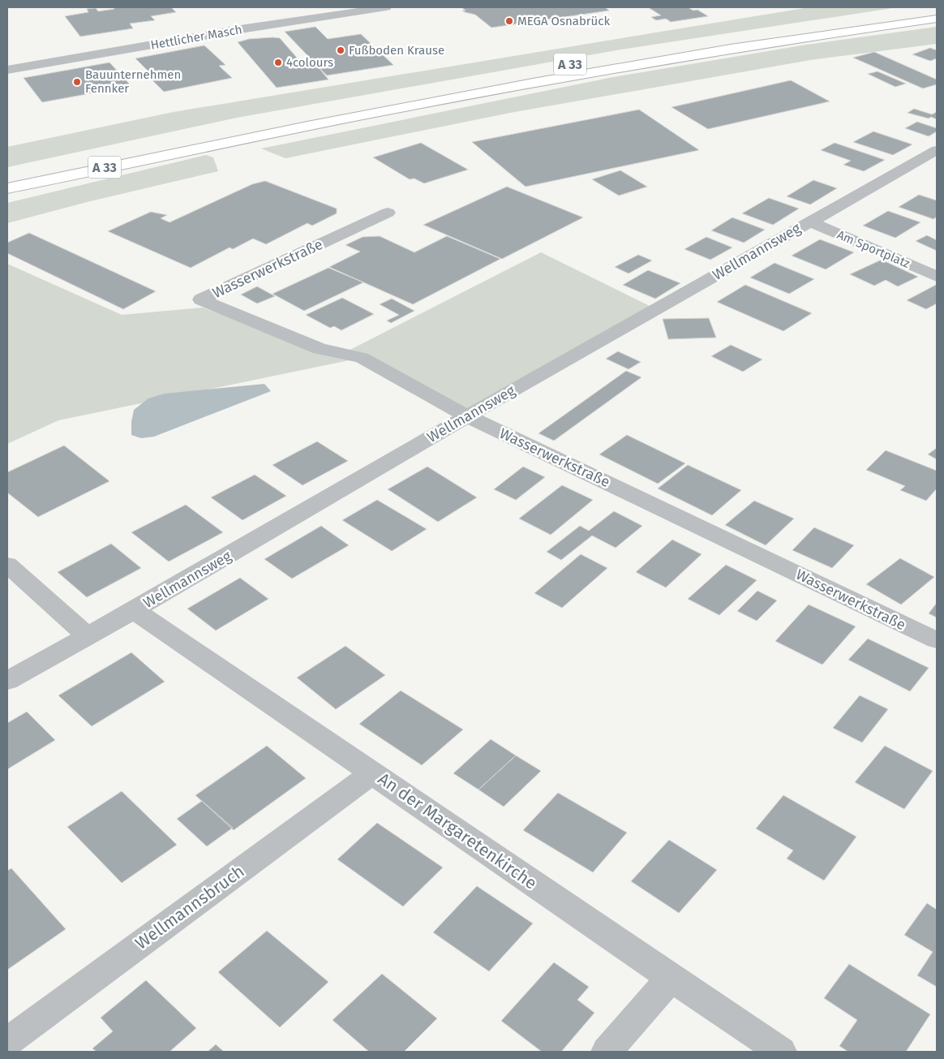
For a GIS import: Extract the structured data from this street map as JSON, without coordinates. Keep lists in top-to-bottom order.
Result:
{
  "streets": {
    "highway": ["A 33"],
    "street": [
      "Hettlicher Masch",
      "Am Sportplatz",
      "Wellmannsweg",
      "Wasserwerkstraße",
      "An der Margaretenkirche",
      "Wellmannsbruch"
    ]
  },
  "crossings": [
    ["Am Sportplatz", "Wellmannsweg"],
    ["Wellmannsweg", "Wasserwerkstraße"],
    ["Wellmannsweg", "An der Margaretenkirche"],
    ["An der Margaretenkirche", "Wellmannsbruch"]
  ],
  "places": [
    "MEGA Osnabrück",
    "Fußboden Krause",
    "4colours",
    "Bauunternehmen Fennker"
  ]
}
